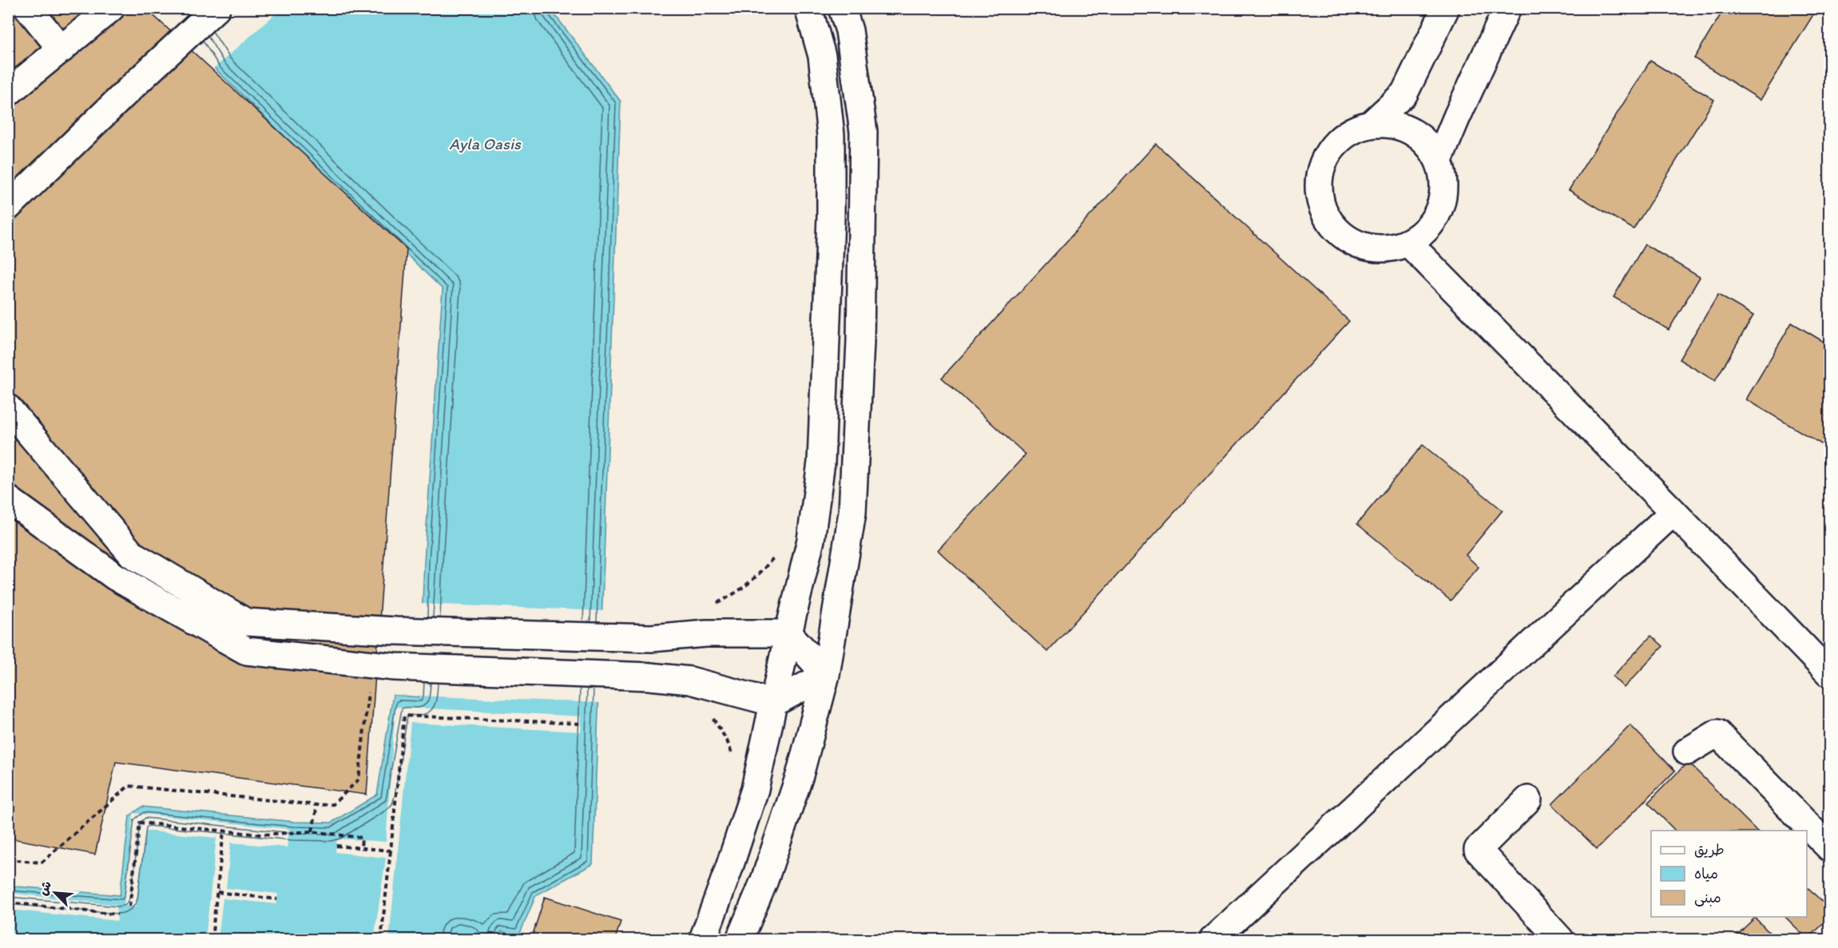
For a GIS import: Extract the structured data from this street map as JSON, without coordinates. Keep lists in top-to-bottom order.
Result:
{
  "water": ["Ayla Oasis"],
  "legend": ["طريق", "مياه", "مبنى"],
  "north": "top left"
}
